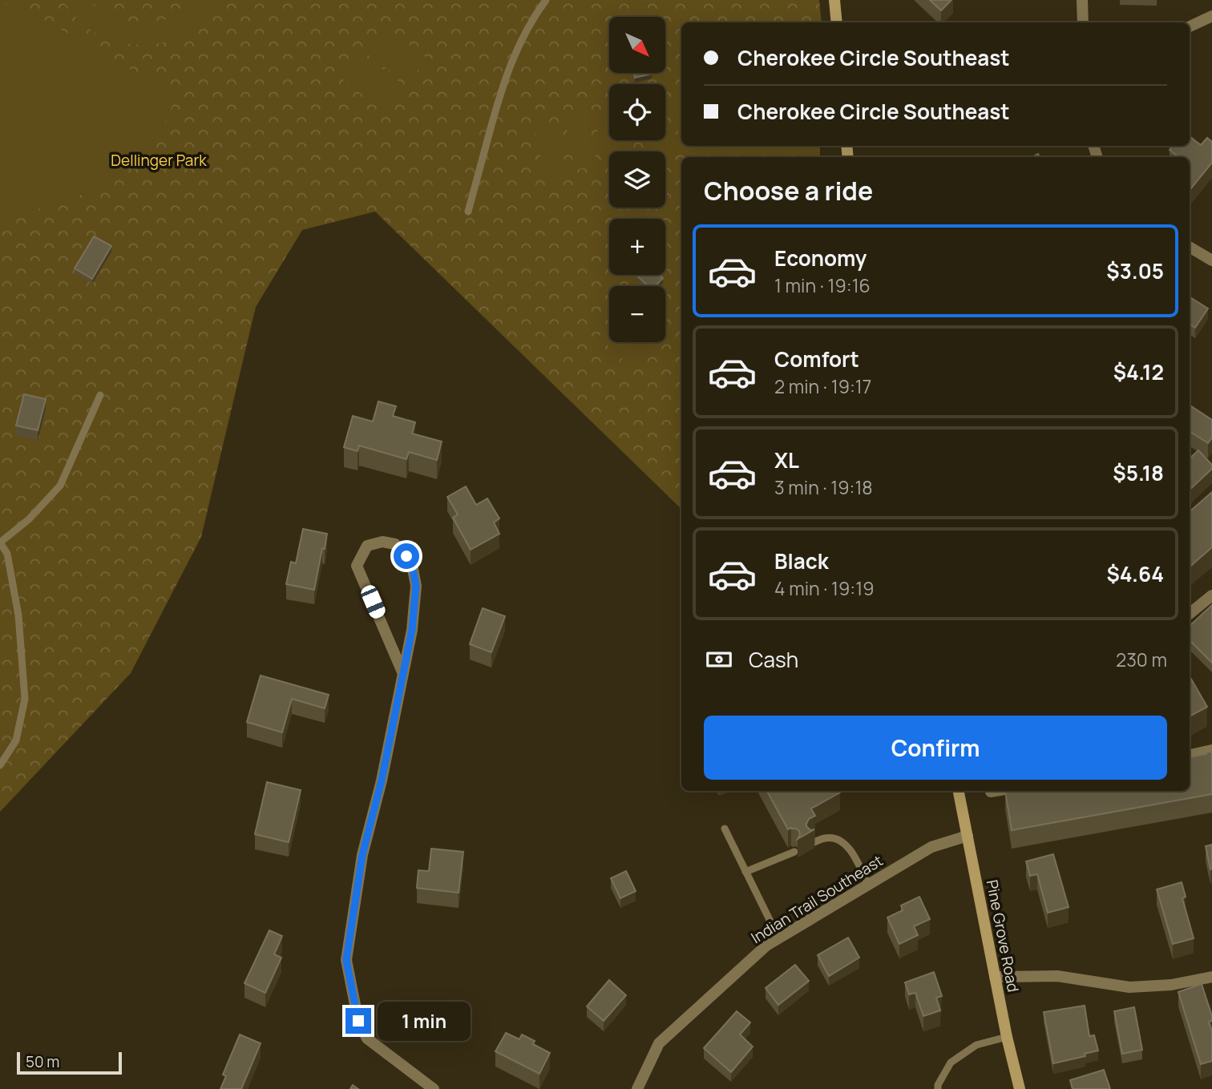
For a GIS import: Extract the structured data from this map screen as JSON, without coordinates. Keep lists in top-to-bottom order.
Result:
{
  "streets": {
    "street": ["Indian Trail Southeast", "Pine Grove Road"]
  },
  "crossings": [
    ["Indian Trail Southeast", "Pine Grove Road"]
  ],
  "parks": ["Dellinger Park"],
  "scale_bar": "50 m",
  "north": "bottom right",
  "page": {
    "map_buttons": ["+", "−"],
    "banner": ["Cherokee Circle Southeast", "Cherokee Circle Southeast"],
    "heading": "Choose a ride",
    "list": [
      {
        "name": "Economy",
        "note": "1 min · 19:16",
        "value": "$3.05"
      },
      {
        "name": "Comfort",
        "note": "2 min · 19:17",
        "value": "$4.12"
      },
      {
        "name": "XL",
        "note": "3 min · 19:18",
        "value": "$5.18"
      },
      {
        "name": "Black",
        "note": "4 min · 19:19",
        "value": "$4.64"
      }
    ],
    "pay": ["Cash", "230 m"],
    "buttons": "Confirm",
    "bubble": "1 min",
    "scale": "50 m"
  }
}
